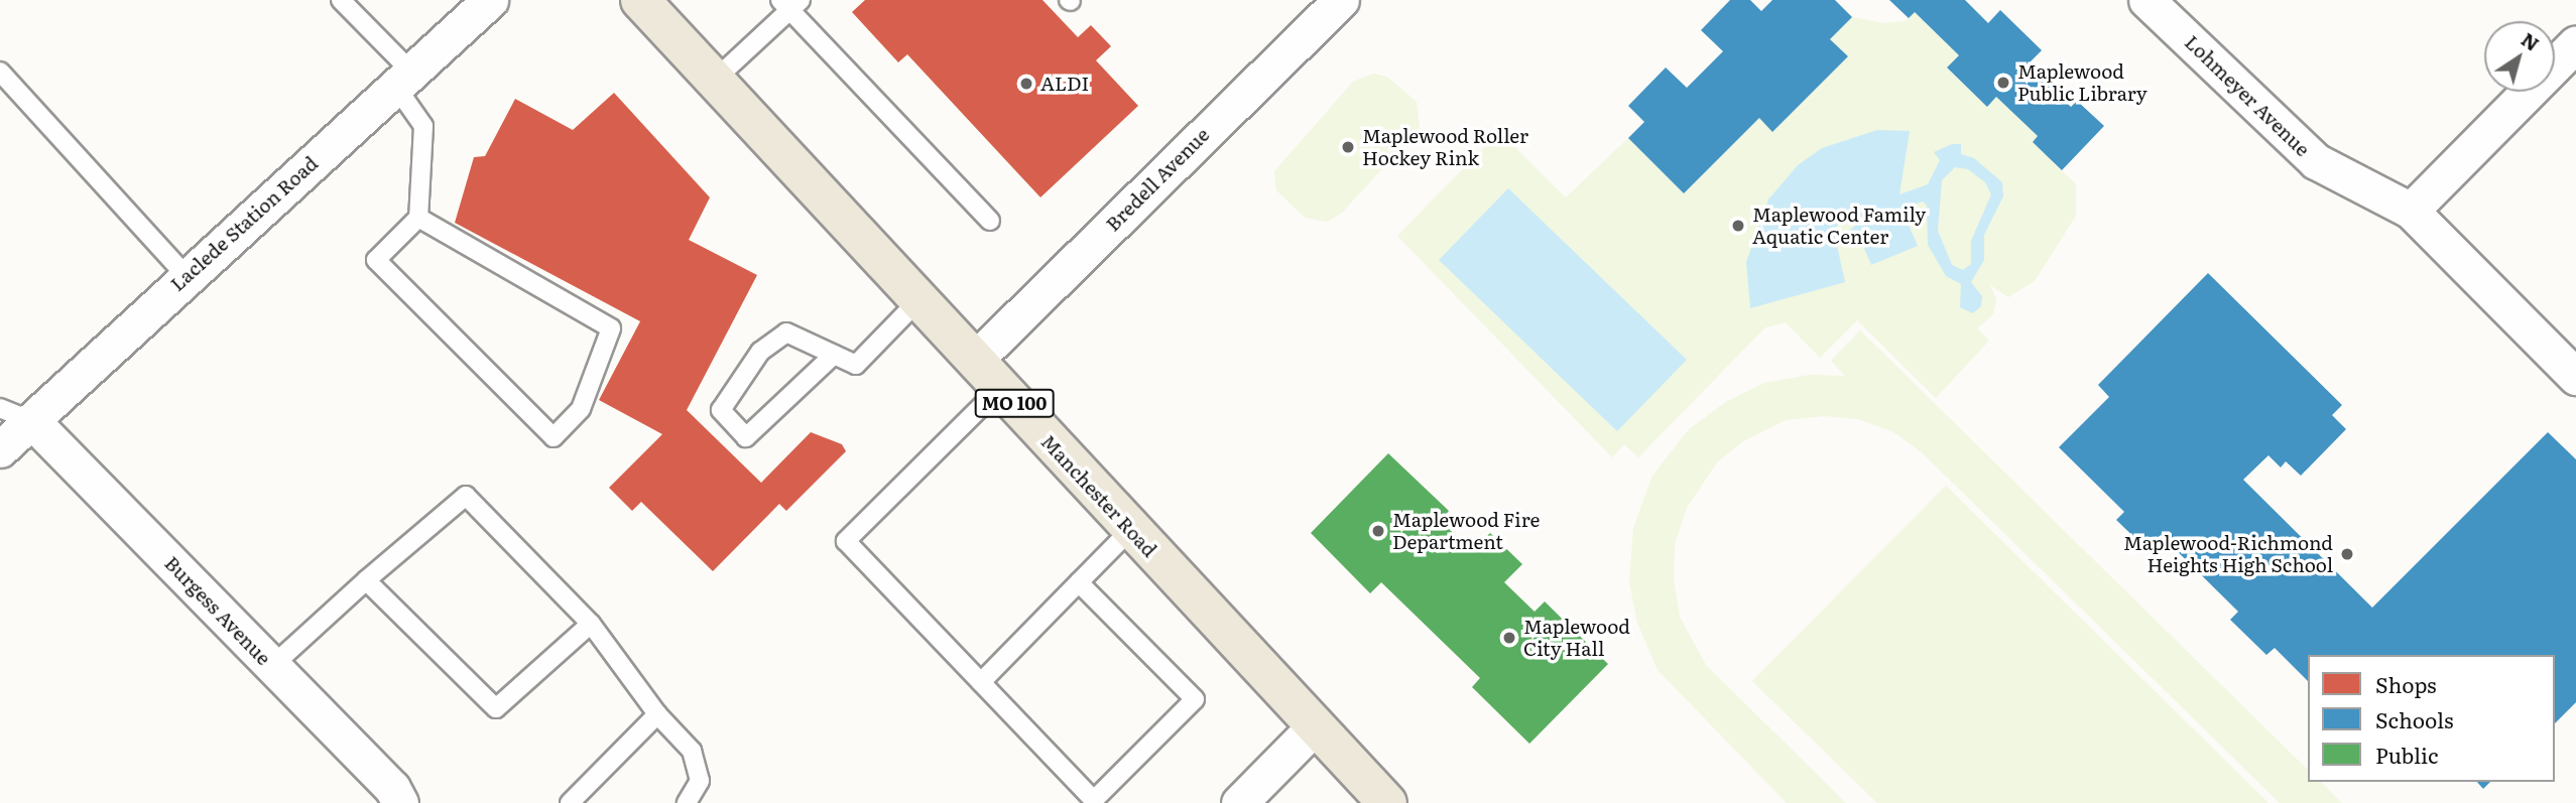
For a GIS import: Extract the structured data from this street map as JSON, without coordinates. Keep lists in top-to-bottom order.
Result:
{
  "streets": {
    "main road": ["MO 100", "Manchester Road"],
    "street": [
      "Lohmeyer Avenue",
      "Bredell Avenue",
      "Laclede Station Road",
      "Burgess Avenue"
    ]
  },
  "crossings": [
    ["Bredell Avenue", "Manchester Road"],
    ["Laclede Station Road", "Burgess Avenue"]
  ],
  "places": [
    "Maplewood Public Library",
    "ALDI",
    "Maplewood Roller Hockey Rink",
    "Maplewood Family Aquatic Center",
    "Maplewood Fire Department",
    "Maplewood-Richmond Heights High School",
    "Maplewood City Hall"
  ],
  "legend": ["Shops", "Schools", "Public"],
  "north": "top right"
}
